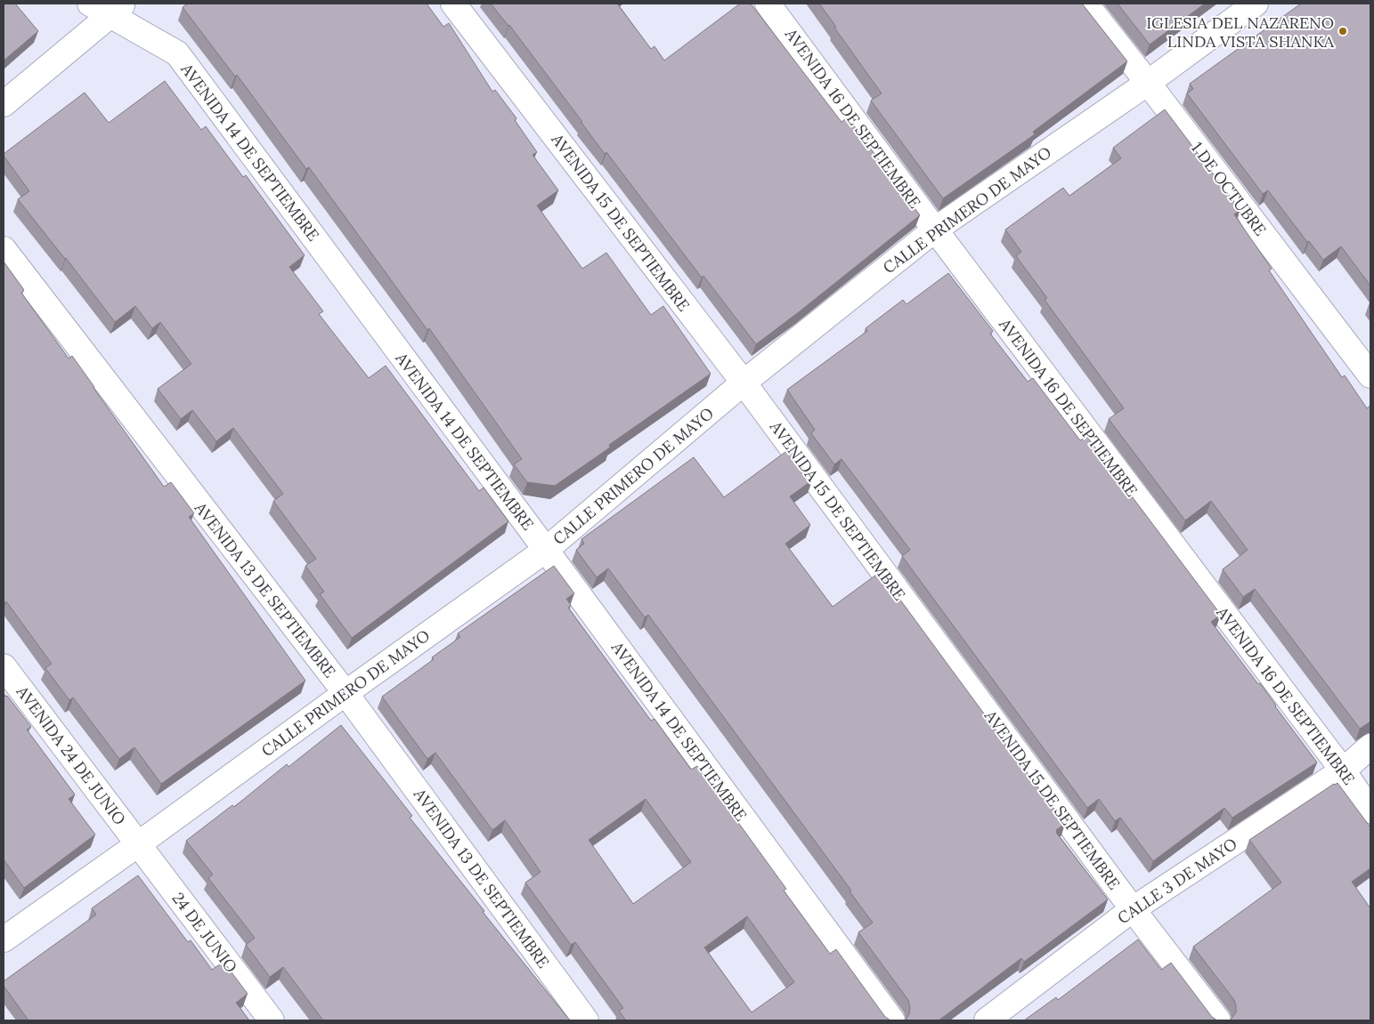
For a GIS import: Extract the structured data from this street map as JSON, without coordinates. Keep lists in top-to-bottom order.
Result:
{
  "streets": {
    "street": [
      "AVENIDA 16 DE SEPTIEMBRE",
      "AVENIDA 14 DE SEPTIEMBRE",
      "1 DE OCTUBRE",
      "CALLE PRIMERO DE MAYO",
      "AVENIDA 15 DE SEPTIEMBRE",
      "AVENIDA 13 DE SEPTIEMBRE",
      "AVENIDA 24 DE JUNIO",
      "CALLE 3 DE MAYO",
      "24 DE JUNIO"
    ]
  },
  "crossings": [
    ["AVENIDA 16 DE SEPTIEMBRE", "CALLE PRIMERO DE MAYO"],
    ["AVENIDA 16 DE SEPTIEMBRE", "CALLE 3 DE MAYO"],
    ["AVENIDA 14 DE SEPTIEMBRE", "CALLE PRIMERO DE MAYO"],
    ["1 DE OCTUBRE", "CALLE PRIMERO DE MAYO"],
    ["CALLE PRIMERO DE MAYO", "AVENIDA 15 DE SEPTIEMBRE"],
    ["CALLE PRIMERO DE MAYO", "AVENIDA 13 DE SEPTIEMBRE"],
    ["CALLE PRIMERO DE MAYO", "AVENIDA 24 DE JUNIO"],
    ["CALLE PRIMERO DE MAYO", "24 DE JUNIO"],
    ["AVENIDA 15 DE SEPTIEMBRE", "CALLE 3 DE MAYO"],
    ["AVENIDA 24 DE JUNIO", "24 DE JUNIO"]
  ],
  "places": ["IGLESIA DEL NAZARENO LINDA VISTA SHANKA"]
}
